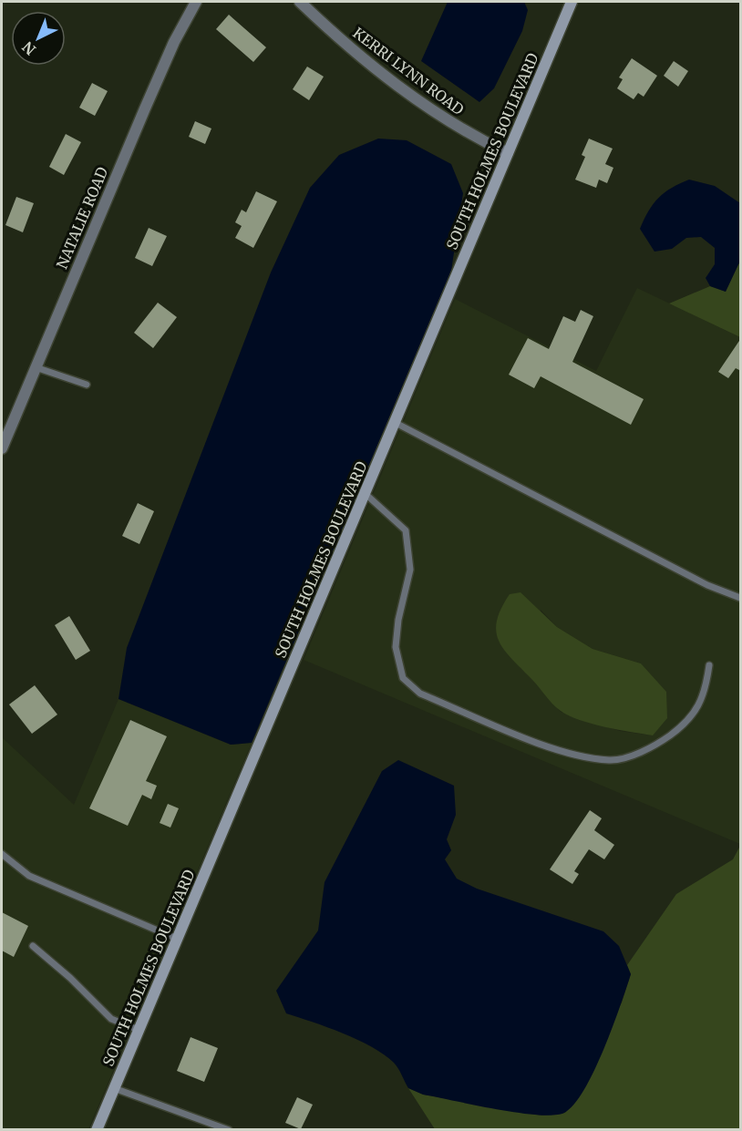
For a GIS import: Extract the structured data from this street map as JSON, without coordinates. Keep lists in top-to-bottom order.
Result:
{
  "streets": {
    "main road": ["SOUTH HOLMES BOULEVARD"],
    "street": ["KERRI LYNN ROAD", "NATALIE ROAD"]
  },
  "crossings": [
    ["KERRI LYNN ROAD", "SOUTH HOLMES BOULEVARD"]
  ],
  "north": "bottom left"
}
